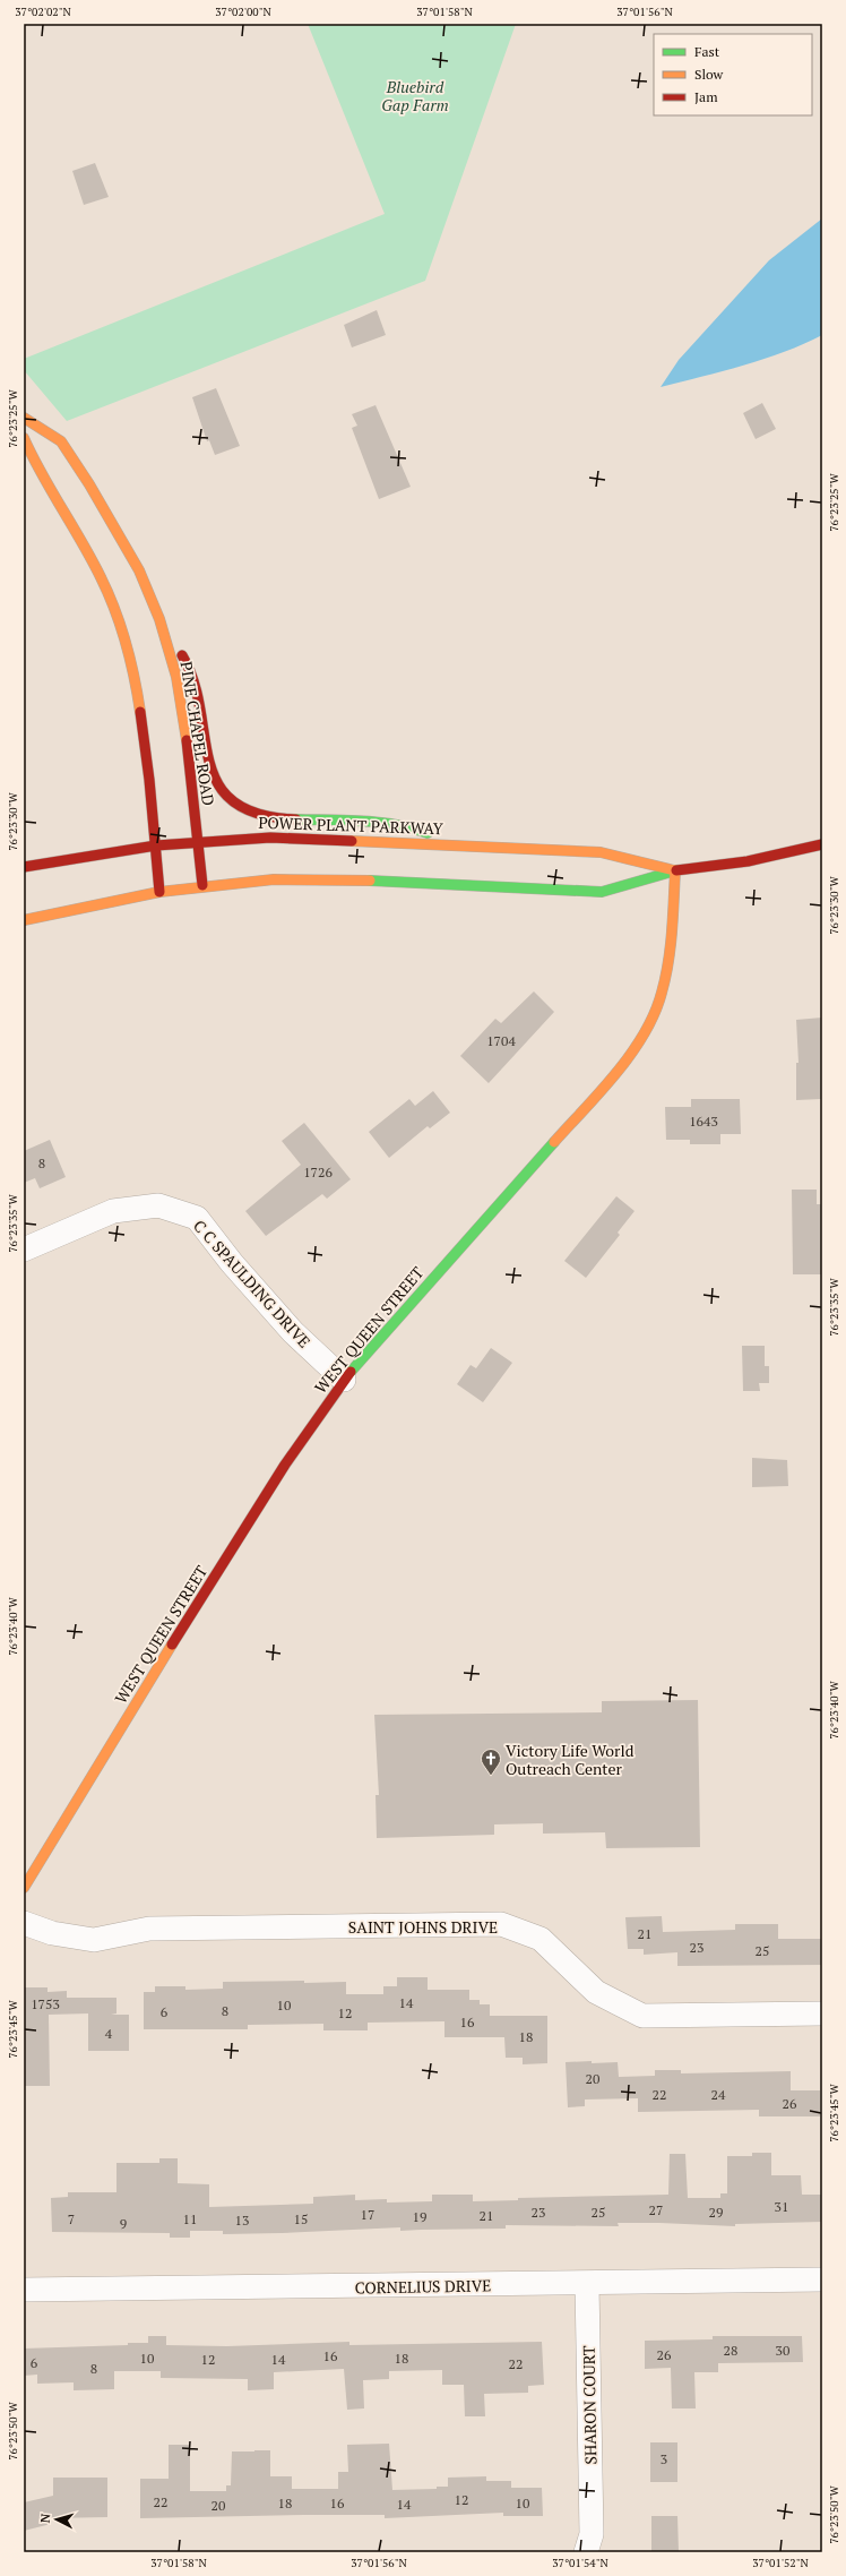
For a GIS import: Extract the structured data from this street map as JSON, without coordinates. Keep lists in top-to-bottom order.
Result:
{
  "streets": {
    "street": [
      "PINE CHAPEL ROAD",
      "POWER PLANT PARKWAY",
      "C C SPAULDING DRIVE",
      "WEST QUEEN STREET",
      "SAINT JOHNS DRIVE",
      "CORNELIUS DRIVE",
      "SHARON COURT"
    ]
  },
  "crossings": [
    ["PINE CHAPEL ROAD", "POWER PLANT PARKWAY"],
    ["POWER PLANT PARKWAY", "WEST QUEEN STREET"],
    ["C C SPAULDING DRIVE", "WEST QUEEN STREET"],
    ["CORNELIUS DRIVE", "SHARON COURT"]
  ],
  "parks": ["Bluebird Gap Farm"],
  "places": {
    "church": ["Victory Life World Outreach Center"]
  },
  "house_numbers": [
    "1704",
    "1643",
    "8",
    "1726",
    "21",
    "23",
    "25",
    "14",
    "1753",
    "10",
    "8",
    "6",
    "12",
    "16",
    "4",
    "18",
    "20",
    "22",
    "24",
    "26",
    "31",
    "27",
    "23",
    "25",
    "29",
    "17",
    "21",
    "19",
    "7",
    "11",
    "15",
    "13",
    "9",
    "28",
    "30",
    "26",
    "16",
    "10",
    "18",
    "12",
    "14",
    "6",
    "22",
    "8",
    "3",
    "12",
    "22",
    "18",
    "16",
    "10",
    "14",
    "20"
  ],
  "legend": ["Fast", "Slow", "Jam"],
  "north": "left",
  "coordinates": [
    "37°02'02\"N",
    "37°02'00\"N",
    "37°01'58\"N",
    "37°01'56\"N",
    "76°23'25\"W",
    "76°23'30\"W",
    "76°23'35\"W",
    "76°23'40\"W",
    "76°23'45\"W",
    "76°23'50\"W",
    "37°01'54\"N",
    "37°01'52\"N"
  ]
}
